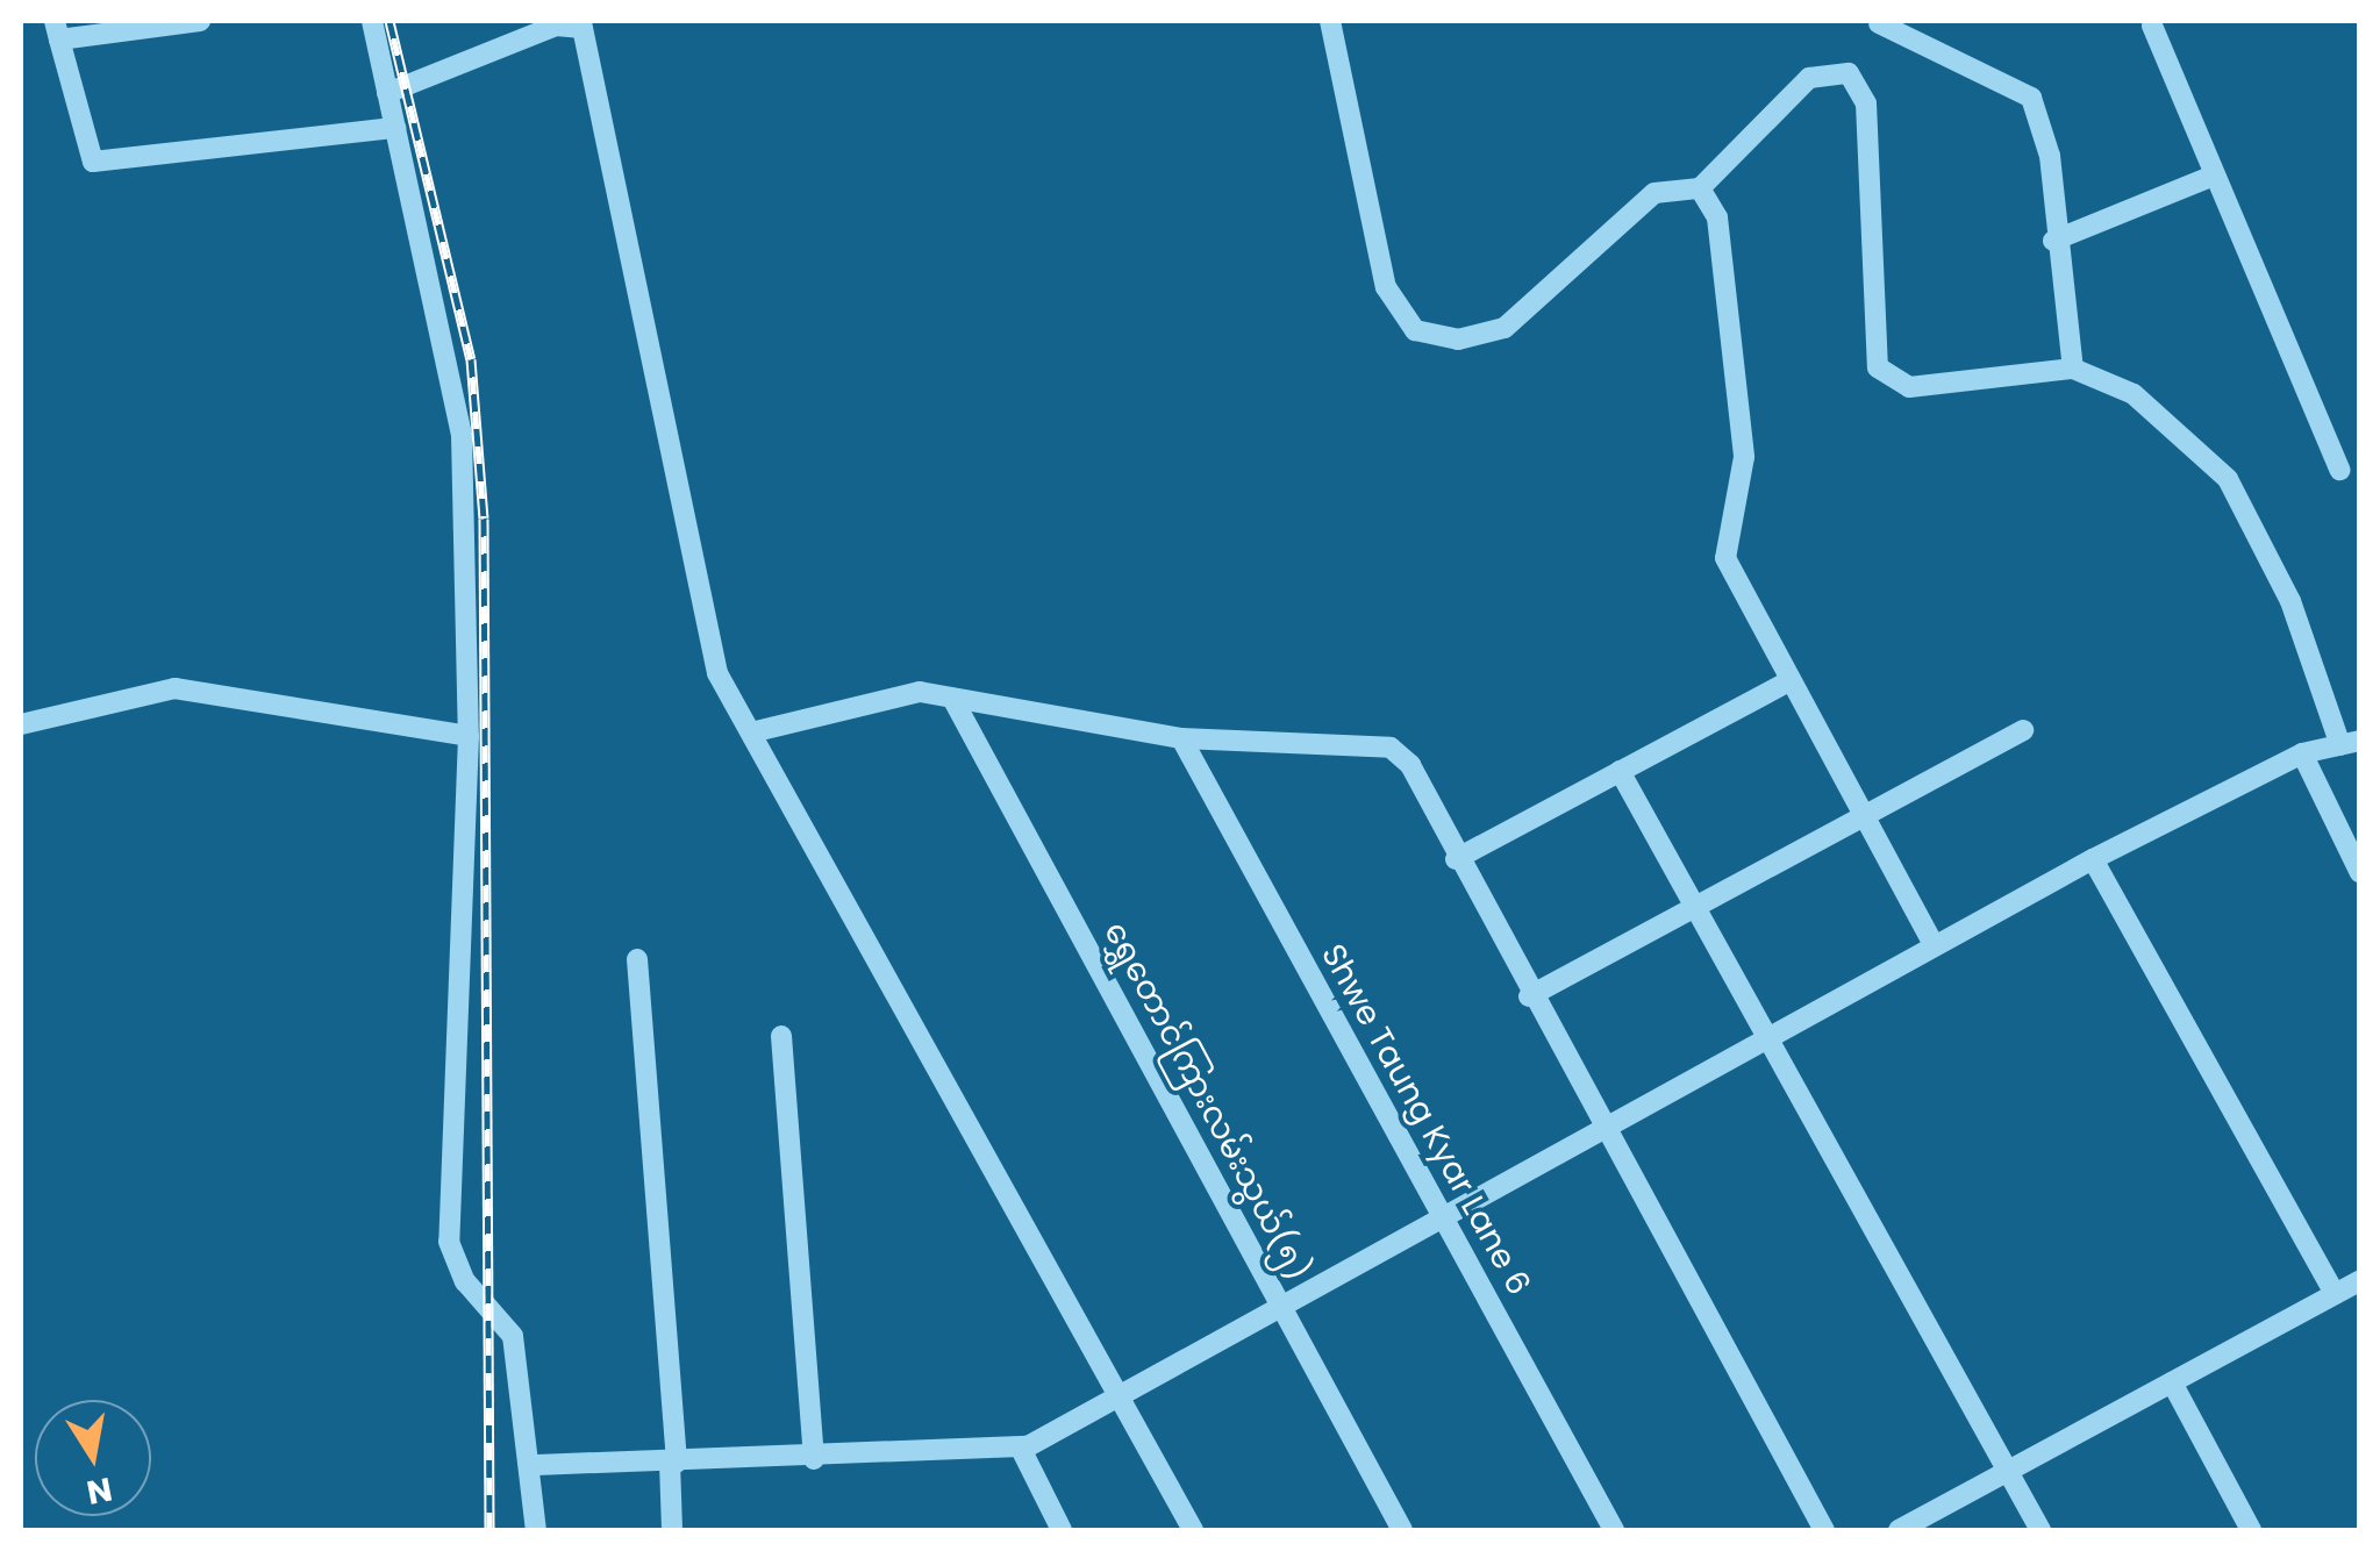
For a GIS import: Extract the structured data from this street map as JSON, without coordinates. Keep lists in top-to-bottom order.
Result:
{
  "streets": {
    "street": ["ရွှေတောင်ကြားလမ်းသွယ်(၅)", "Shwe Taung Kyar Lane 6"]
  },
  "north": "bottom"
}
